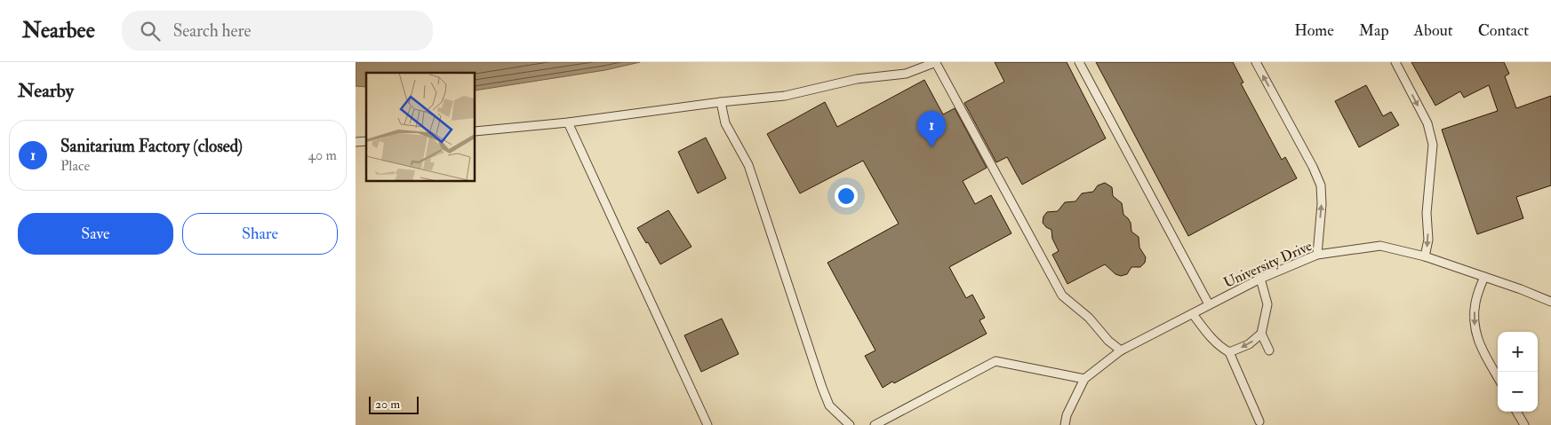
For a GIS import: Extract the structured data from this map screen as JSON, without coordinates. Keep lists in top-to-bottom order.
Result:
{
  "streets": {
    "lane": ["University Drive"]
  },
  "scale_bar": "20 m",
  "page": {
    "header": "Nearbee",
    "search": "Search here",
    "nav": [
      "Home",
      "Map",
      "About",
      "Contact"
    ],
    "heading": "Nearby",
    "pins": "1",
    "list": [
      {
        "mark": "1",
        "name": "Sanitarium Factory (closed)",
        "note": "Place",
        "value": "40 m"
      }
    ],
    "buttons": ["Save", "Share"],
    "map_buttons": ["+", "−"],
    "scale": "20 m"
  }
}
